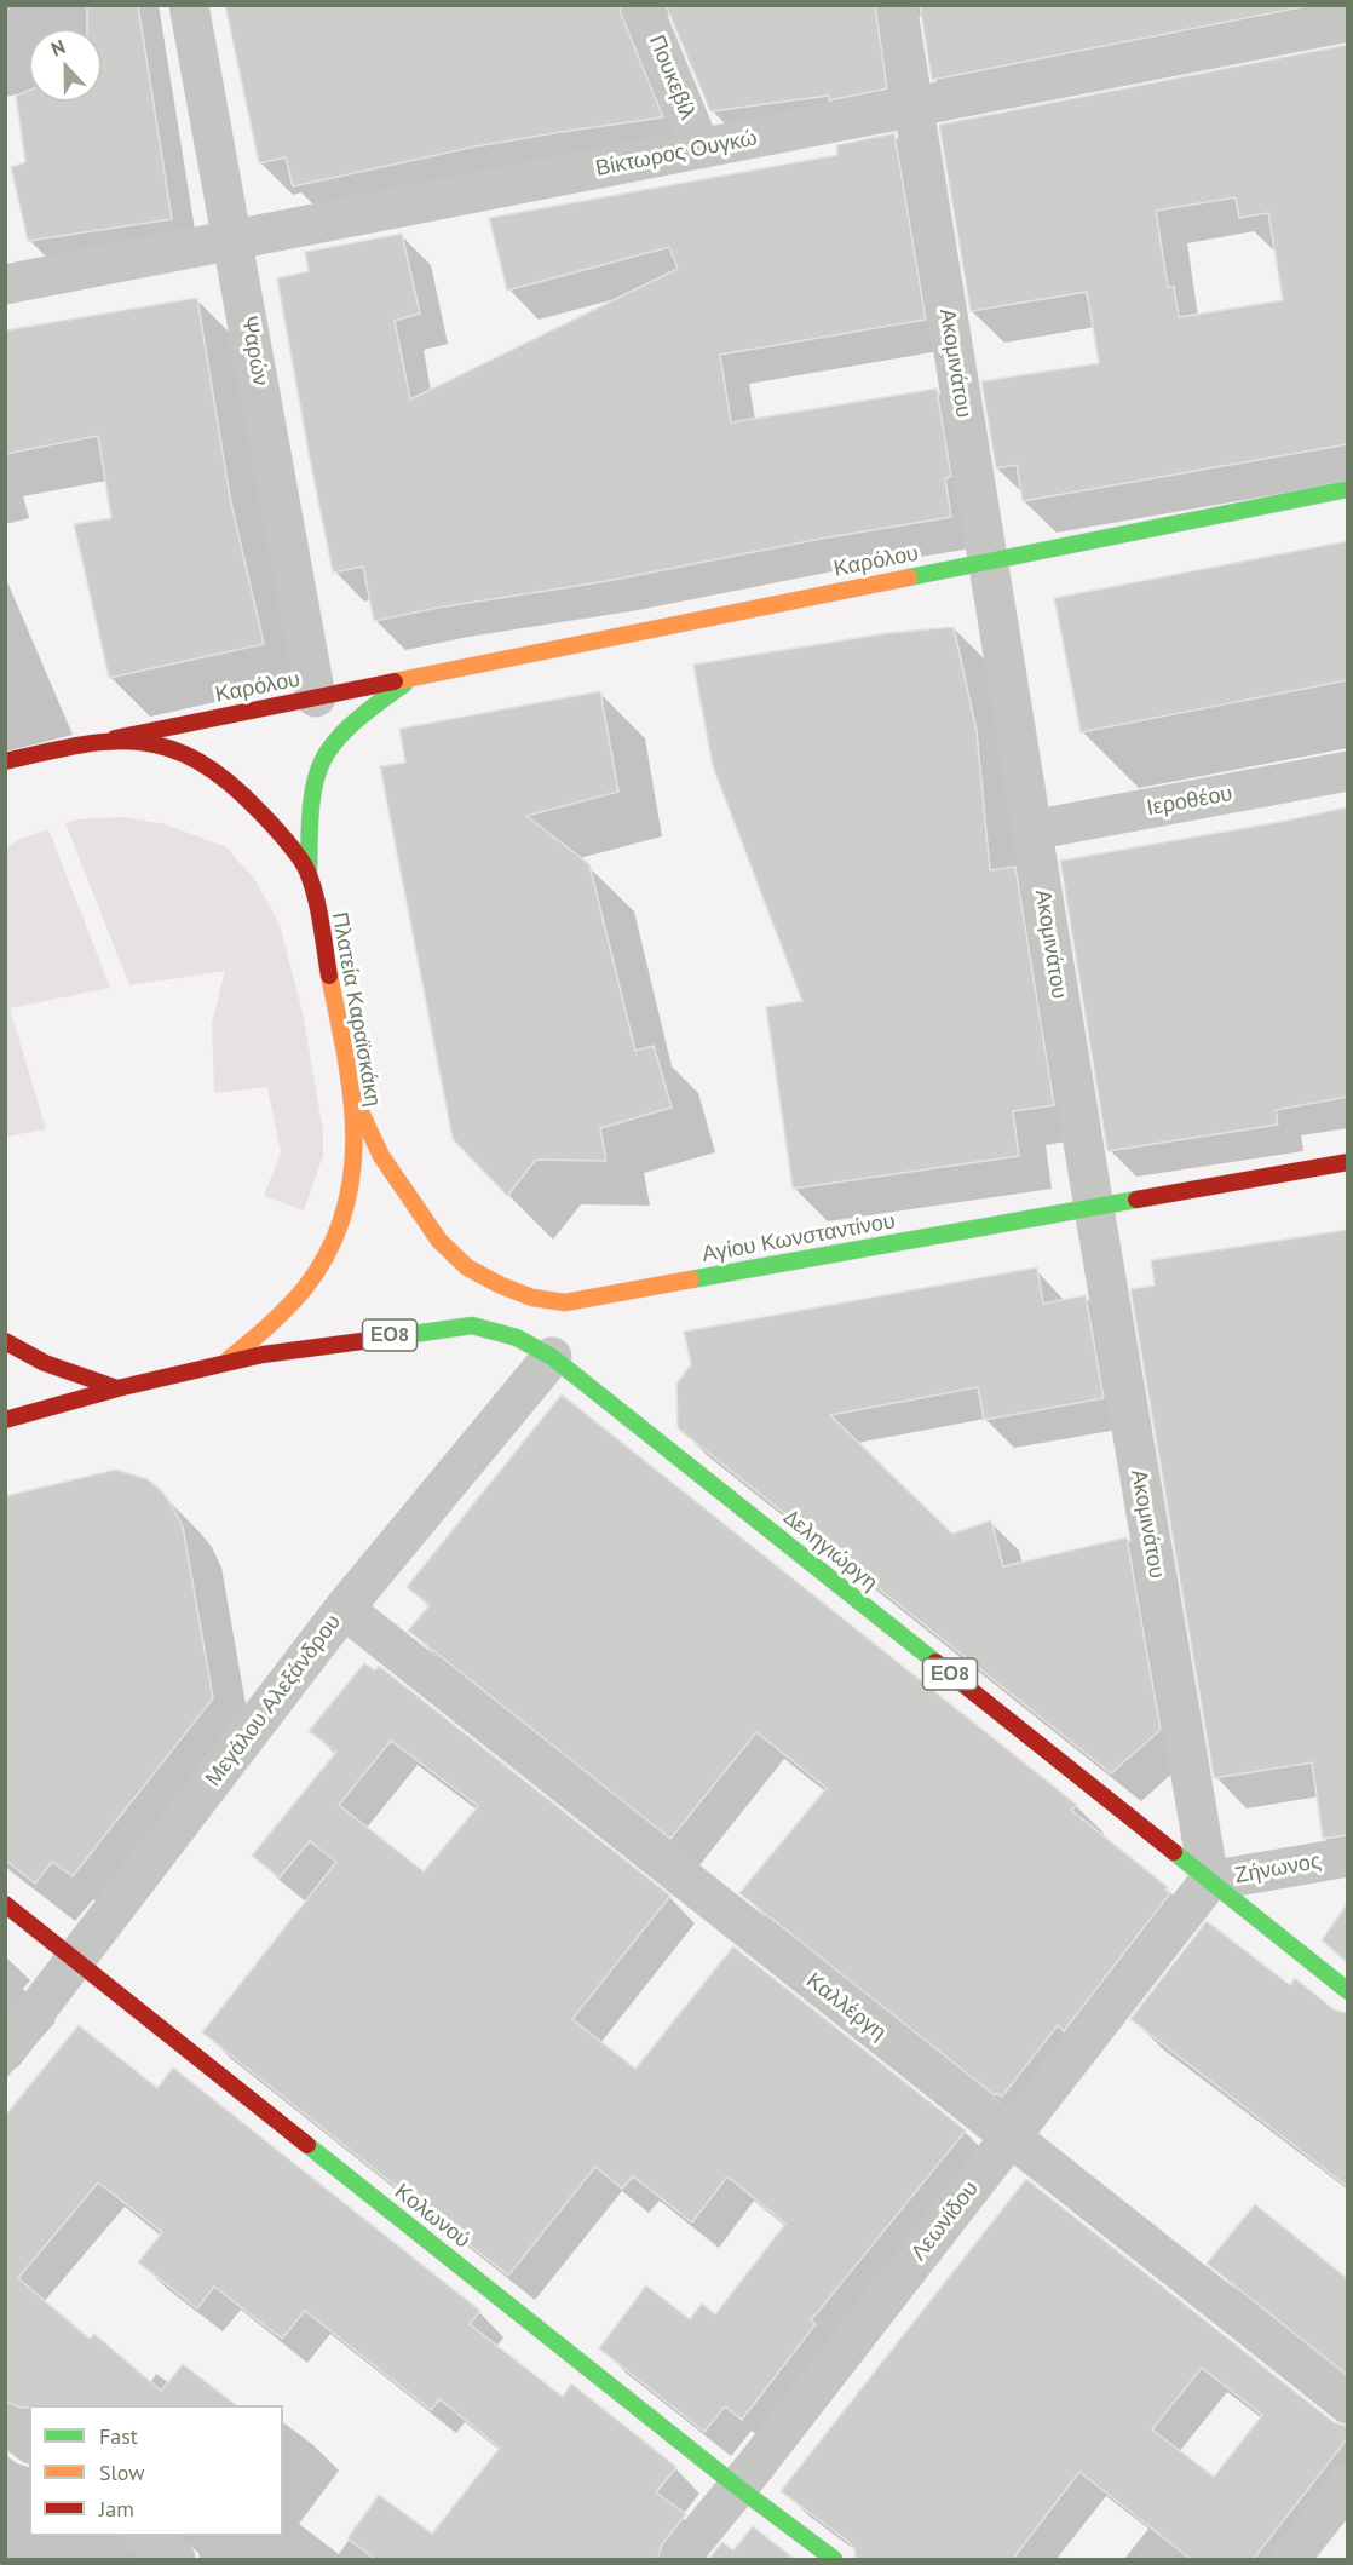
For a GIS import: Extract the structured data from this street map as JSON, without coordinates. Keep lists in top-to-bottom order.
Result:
{
  "streets": {
    "main road": [
      "Καρόλου",
      "Πλατεία Καραϊσκάκη",
      "Αγίου Κωνσταντίνου",
      "ΕΟ8",
      "Δεληγιώργη",
      "Κολωνού"
    ],
    "street": [
      "Πουκεβίλ",
      "Βίκτωρος Ουγκώ",
      "Ψαρών",
      "Ακομινάτου",
      "Ιεροθέου",
      "Μεγάλου Αλεξάνδρου",
      "Ζήνωνος",
      "Καλλέργη",
      "Λεωνίδου"
    ]
  },
  "crossings": [
    ["Πουκεβίλ", "Βίκτωρος Ουγκώ"],
    ["Βίκτωρος Ουγκώ", "Ψαρών"],
    ["Βίκτωρος Ουγκώ", "Ακομινάτου"],
    ["Ψαρών", "Καρόλου"],
    ["Ακομινάτου", "Καρόλου"],
    ["Ακομινάτου", "Ιεροθέου"],
    ["Ακομινάτου", "Αγίου Κωνσταντίνου"],
    ["Ακομινάτου", "Δεληγιώργη"],
    ["Ακομινάτου", "Ζήνωνος"],
    ["Ακομινάτου", "Λεωνίδου"],
    ["Καρόλου", "Πλατεία Καραϊσκάκη"],
    ["Πλατεία Καραϊσκάκη", "Αγίου Κωνσταντίνου"],
    ["Πλατεία Καραϊσκάκη", "ΕΟ8"],
    ["Πλατεία Καραϊσκάκη", "Δεληγιώργη"],
    ["Δεληγιώργη", "Μεγάλου Αλεξάνδρου"],
    ["Δεληγιώργη", "Ζήνωνος"],
    ["Δεληγιώργη", "Λεωνίδου"],
    ["Μεγάλου Αλεξάνδρου", "Καλλέργη"],
    ["Μεγάλου Αλεξάνδρου", "Κολωνού"],
    ["Ζήνωνος", "Λεωνίδου"],
    ["Καλλέργη", "Λεωνίδου"],
    ["Κολωνού", "Λεωνίδου"]
  ],
  "legend": ["Fast", "Slow", "Jam"],
  "north": "top"
}
